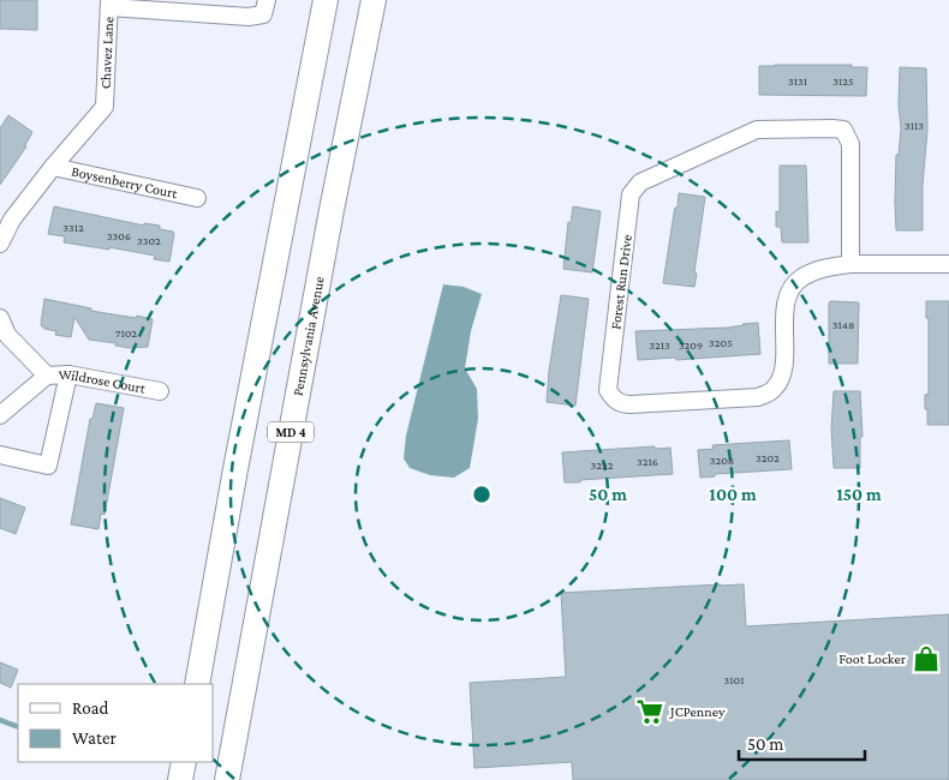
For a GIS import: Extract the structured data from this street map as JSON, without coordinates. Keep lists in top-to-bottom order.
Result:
{
  "streets": {
    "highway": ["Pennsylvania Avenue", "MD 4"],
    "street": [
      "Chavez Lane",
      "Boysenberry Court",
      "Forest Run Drive",
      "Wildrose Court"
    ]
  },
  "crossings": [
    ["Chavez Lane", "Boysenberry Court"]
  ],
  "places": {
    "shop": ["Foot Locker"],
    "supermarket": ["JCPenney"]
  },
  "house_numbers": [
    "3131",
    "3125",
    "3113",
    "3312",
    "3306",
    "3302",
    "3148",
    "7102",
    "3205",
    "3213",
    "3209",
    "3202",
    "3208",
    "3216",
    "3222",
    "3101"
  ],
  "legend": ["Road", "Water"],
  "scale_bar": "50 m",
  "rings": ["50 m", "100 m", "150 m"]
}
